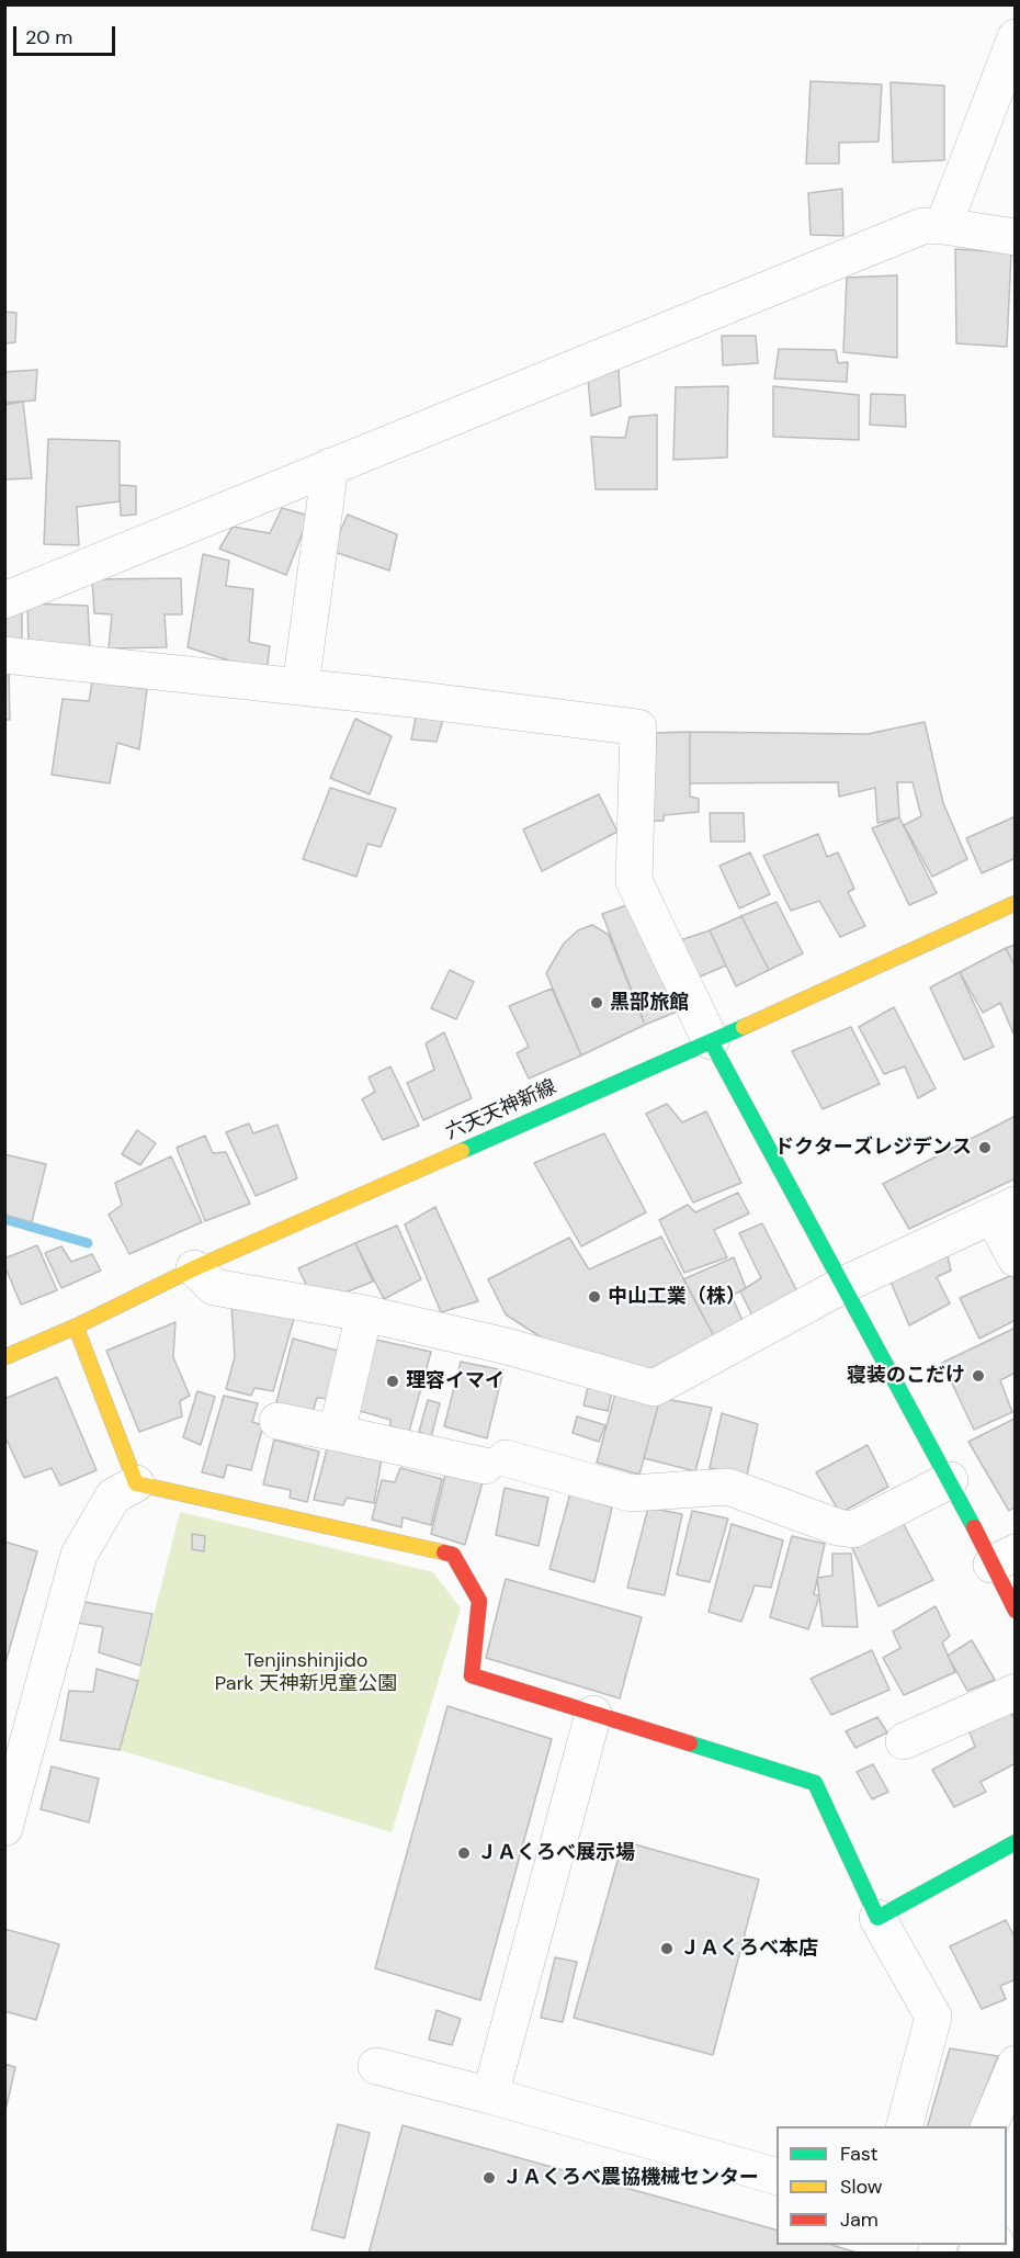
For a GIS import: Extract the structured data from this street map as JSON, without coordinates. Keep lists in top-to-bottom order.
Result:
{
  "streets": {
    "street": ["六天天神新線"]
  },
  "parks": ["Tenjinshinjido Park 天神新児童公園"],
  "places": [
    "黒部旅館",
    "ドクターズレジデンス",
    "中山工業（株）",
    "寝装のこだけ",
    "理容イマイ",
    "ＪＡくろべ展示場",
    "ＪＡくろべ本店",
    "ＪＡくろべ農協機械センター"
  ],
  "legend": ["Fast", "Slow", "Jam"],
  "scale_bar": "20 m"
}
